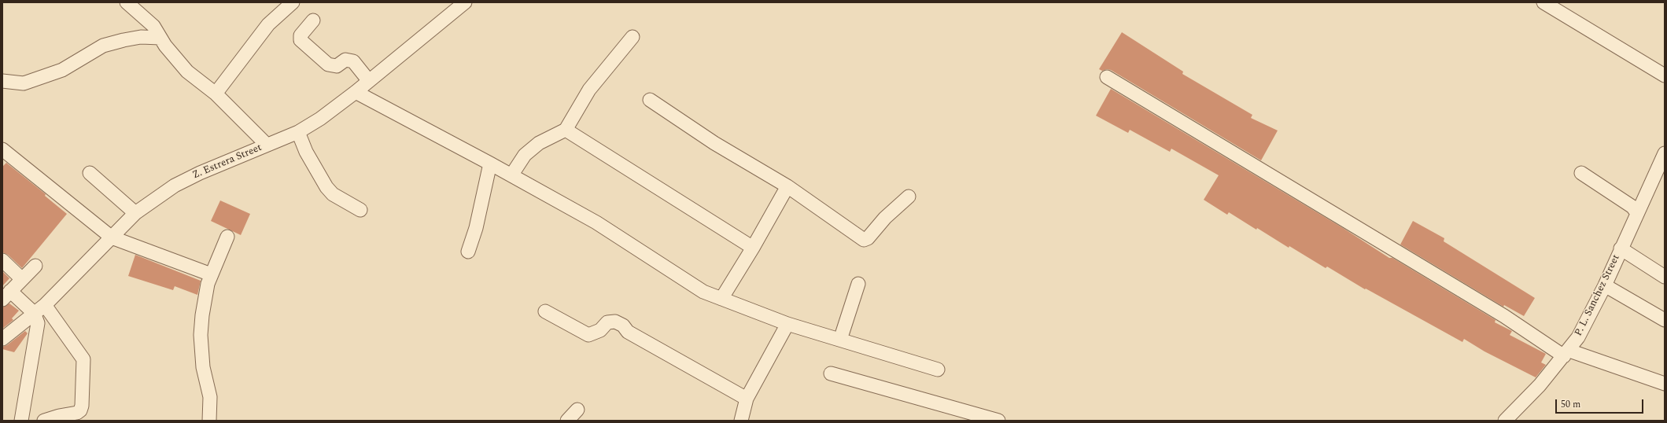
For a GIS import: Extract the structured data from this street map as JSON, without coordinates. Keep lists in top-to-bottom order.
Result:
{
  "streets": {
    "street": ["Z. Estrera Street", "P. L. Sanchez Street"]
  },
  "scale_bar": "50 m"
}
